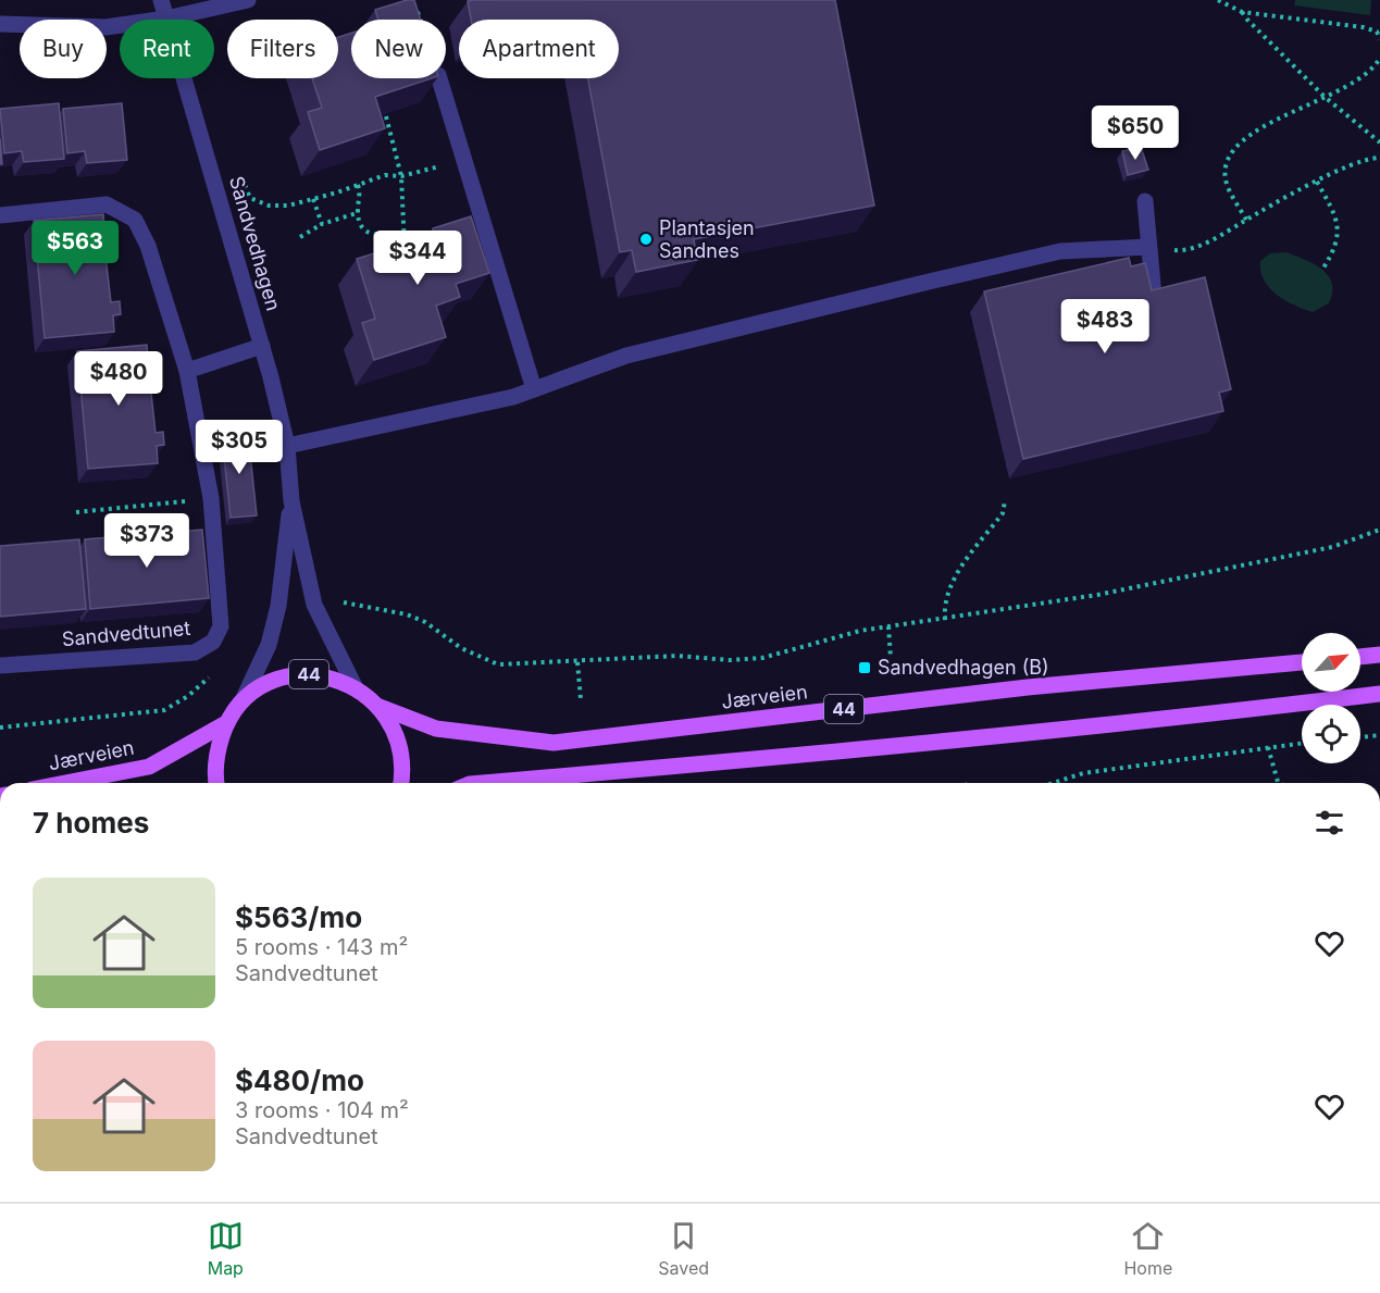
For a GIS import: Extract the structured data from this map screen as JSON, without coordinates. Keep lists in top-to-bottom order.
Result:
{
  "streets": {
    "main road": ["44", "Jærveien"],
    "street": ["Sandvedhagen", "Sandvedtunet"]
  },
  "crossings": [
    ["Sandvedhagen", "44"],
    ["44", "Jærveien"]
  ],
  "places": {
    "other": ["Plantasjen Sandnes"],
    "transit": ["Sandvedhagen (B)"]
  },
  "north": "top right",
  "page": {
    "chip": [
      "Buy",
      "Rent",
      "Filters",
      "New",
      "Apartment"
    ],
    "price": [
      "$650",
      "$563",
      "$344",
      "$483",
      "$480",
      "$305",
      "$373"
    ],
    "heading": "7 homes",
    "list": [
      {
        "name": "$563/mo",
        "note": "5 rooms · 143 m² · Sandvedtunet"
      },
      {
        "name": "$480/mo",
        "note": "3 rooms · 104 m² · Sandvedtunet"
      }
    ],
    "tabs": ["Map", "Saved", "Home"]
  }
}
